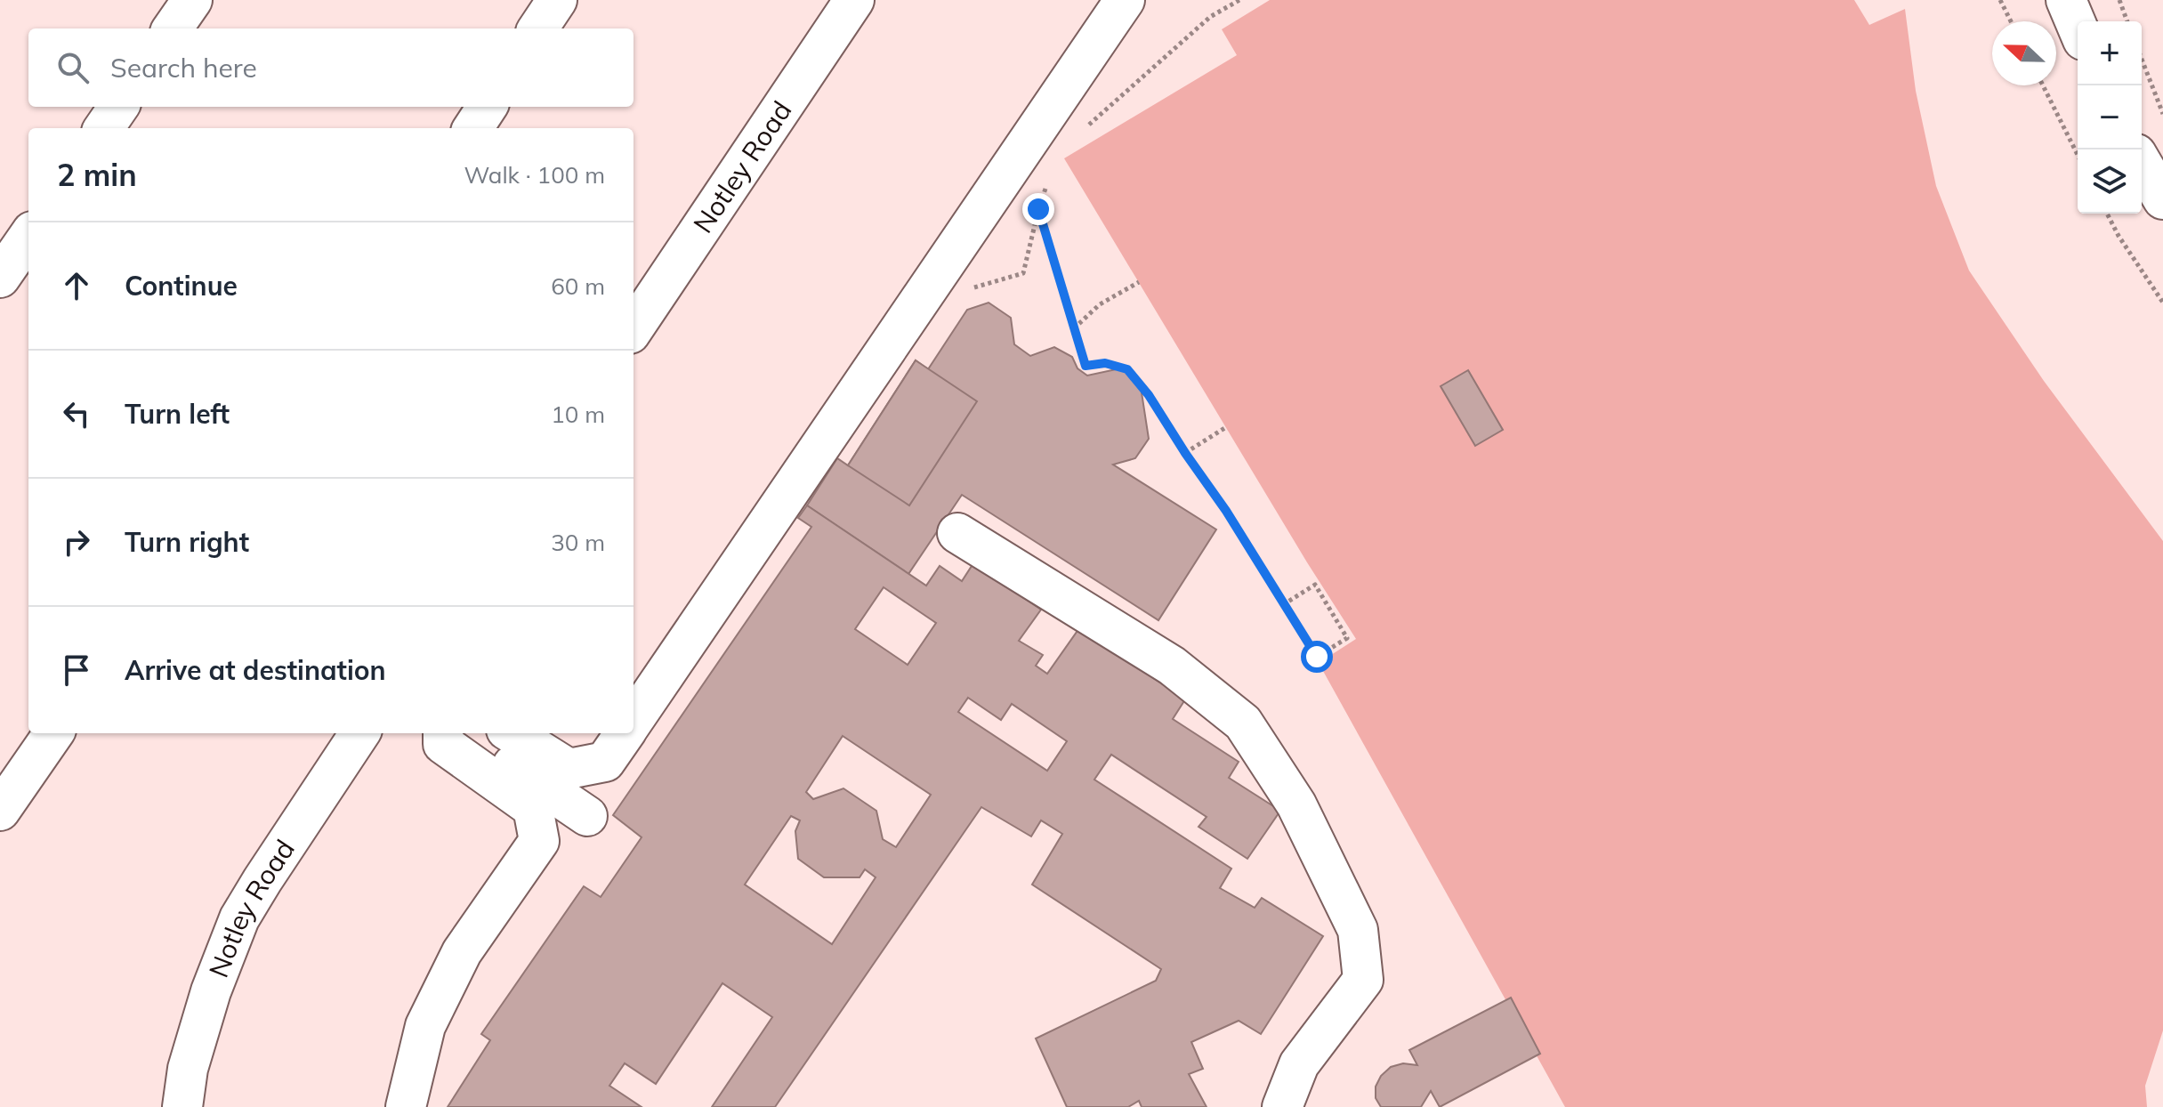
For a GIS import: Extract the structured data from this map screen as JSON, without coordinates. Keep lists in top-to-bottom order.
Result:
{
  "streets": {
    "main road": ["Notley Road"]
  },
  "north": "left",
  "page": {
    "map_buttons": ["+", "−"],
    "search": "Search here",
    "heading": ["2 min", "Walk · 100 m"],
    "list": [
      ["Continue", "60 m"],
      ["Turn left", "10 m"],
      ["Turn right", "30 m"],
      "Arrive at destination"
    ]
  }
}
